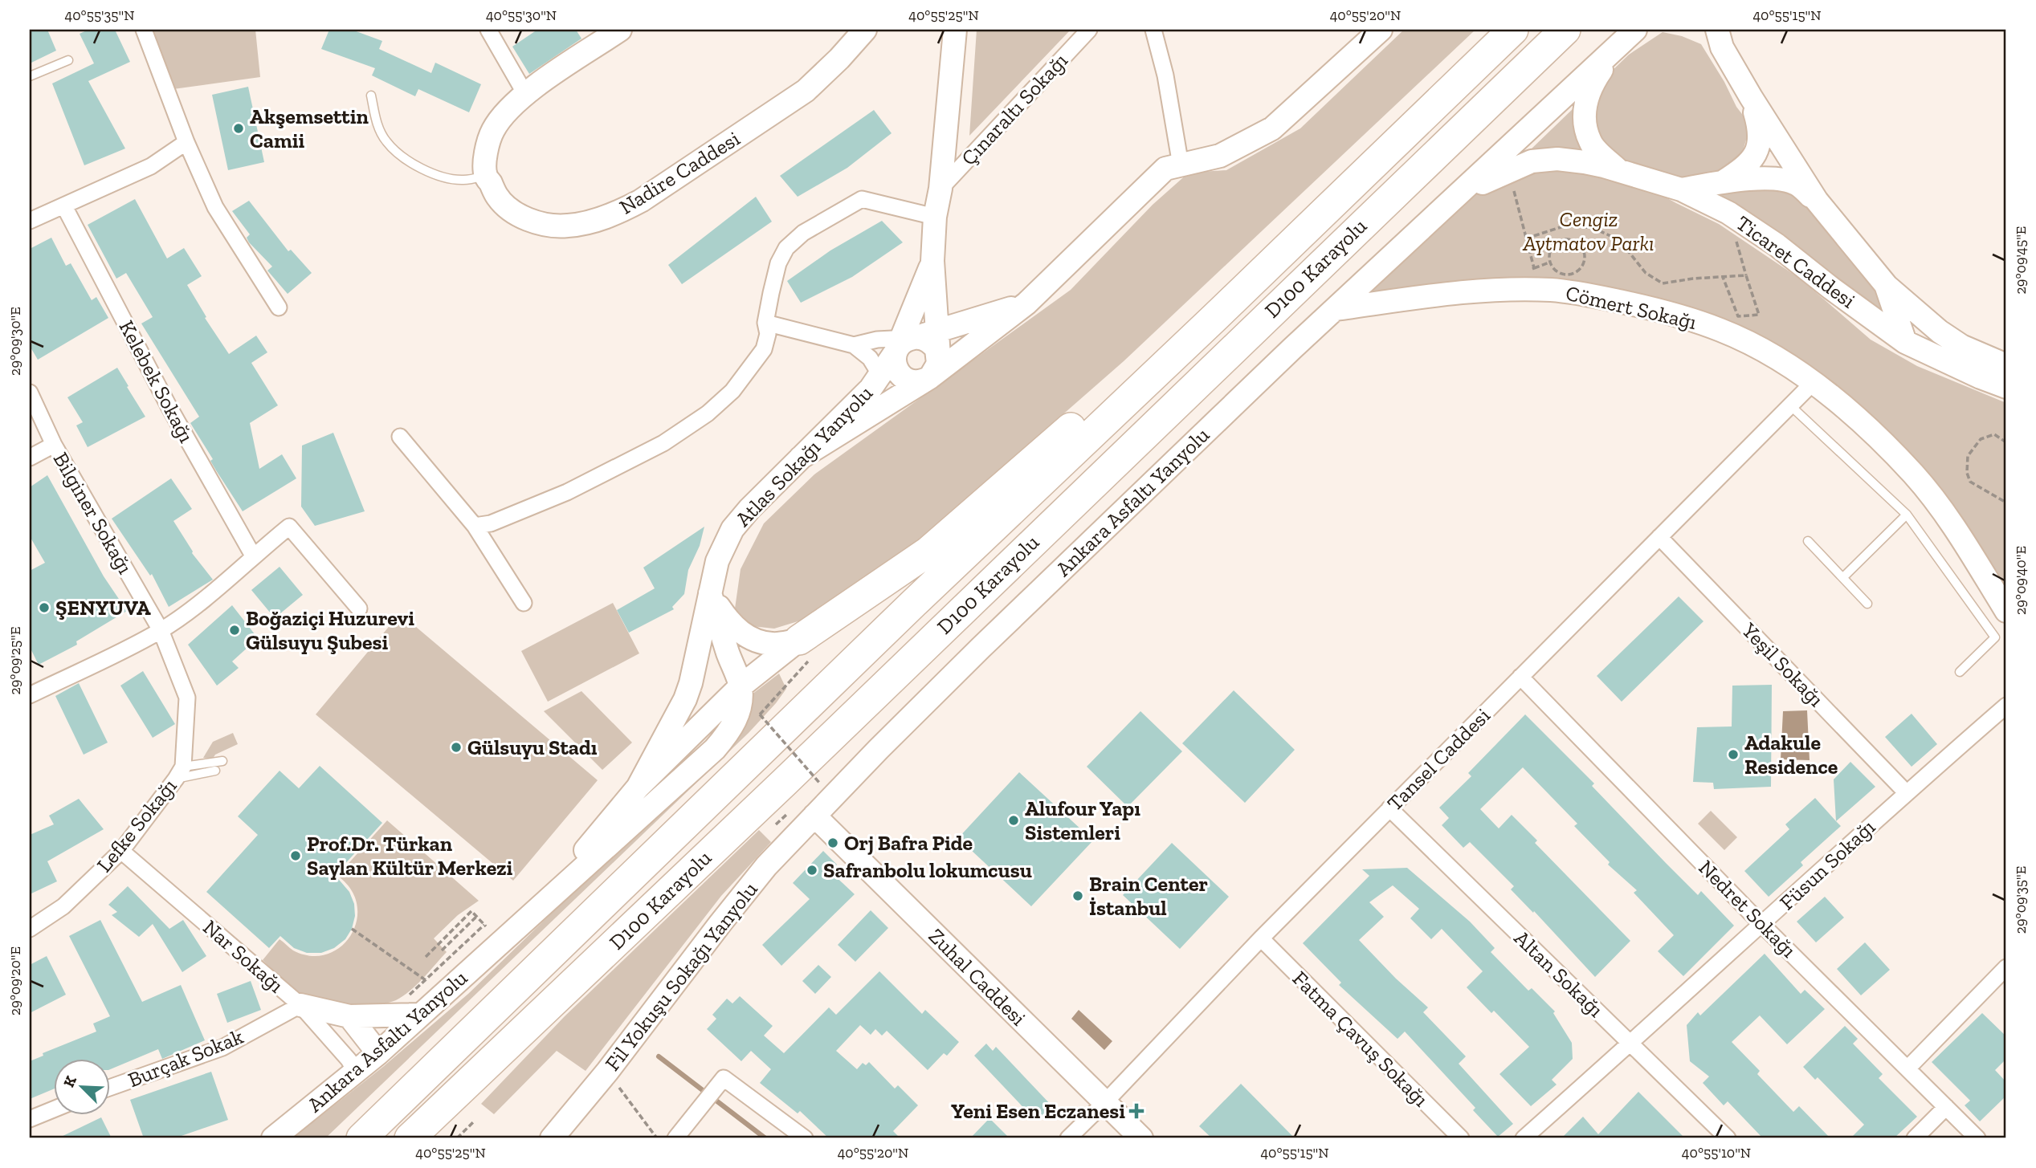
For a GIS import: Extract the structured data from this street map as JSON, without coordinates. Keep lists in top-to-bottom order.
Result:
{
  "streets": {
    "highway": ["D100 Karayolu"],
    "main road": [
      "Nadire Caddesi",
      "Ticaret Caddesi",
      "Cömert Sokağı",
      "Atlas Sokağı Yanyolu",
      "Ankara Asfaltı Yanyolu",
      "Fil Yokuşu Sokağı Yanyolu",
      "Zuhal Caddesi"
    ],
    "street": [
      "Çınaraltı Sokağı",
      "Kelebek Sokağı",
      "Bilginer Sokağı",
      "Yeşil Sokağı",
      "Tansel Caddesi",
      "Lefke Sokağı",
      "Füsun Sokağı",
      "Nedret Sokağı",
      "Nar Sokağı",
      "Altan Sokağı",
      "Fatma Çavuş Sokağı",
      "Burçak Sokak"
    ]
  },
  "crossings": [
    ["Ticaret Caddesi", "Ankara Asfaltı Yanyolu"],
    ["Cömert Sokağı", "Ankara Asfaltı Yanyolu"],
    ["Cömert Sokağı", "Tansel Caddesi"],
    ["Ankara Asfaltı Yanyolu", "Nar Sokağı"],
    ["Ankara Asfaltı Yanyolu", "Fil Yokuşu Sokağı Yanyolu"],
    ["Ankara Asfaltı Yanyolu", "Zuhal Caddesi"],
    ["Bilginer Sokağı", "Lefke Sokağı"],
    ["Yeşil Sokağı", "Tansel Caddesi"],
    ["Yeşil Sokağı", "Füsun Sokağı"],
    ["Tansel Caddesi", "Nedret Sokağı"],
    ["Tansel Caddesi", "Altan Sokağı"],
    ["Tansel Caddesi", "Zuhal Caddesi"],
    ["Tansel Caddesi", "Fatma Çavuş Sokağı"],
    ["Lefke Sokağı", "Nar Sokağı"],
    ["Füsun Sokağı", "Nedret Sokağı"],
    ["Füsun Sokağı", "Altan Sokağı"],
    ["Nar Sokağı", "Burçak Sokak"],
    ["Fil Yokuşu Sokağı Yanyolu", "Zuhal Caddesi"]
  ],
  "parks": ["Cengiz Aytmatov Parkı"],
  "places": {
    "other": [
      "Akşemsettin Camii",
      "ŞENYUVA",
      "Boğaziçi Huzurevi Gülsuyu Şubesi",
      "Gülsuyu Stadı",
      "Adakule Residence",
      "Alufour Yapı Sistemleri",
      "Orj Bafra Pide",
      "Prof.Dr. Türkan Saylan Kültür Merkezi",
      "Safranbolu lokumcusu",
      "Brain Center İstanbul"
    ],
    "health": ["Yeni Esen Eczanesi"]
  },
  "north": "top left",
  "coordinates": [
    "40°55'35\"N",
    "40°55'30\"N",
    "40°55'25\"N",
    "40°55'20\"N",
    "40°55'15\"N",
    "29°09'45\"E",
    "29°09'30\"E",
    "29°09'40\"E",
    "29°09'25\"E",
    "29°09'35\"E",
    "29°09'20\"E",
    "40°55'10\"N"
  ]
}
